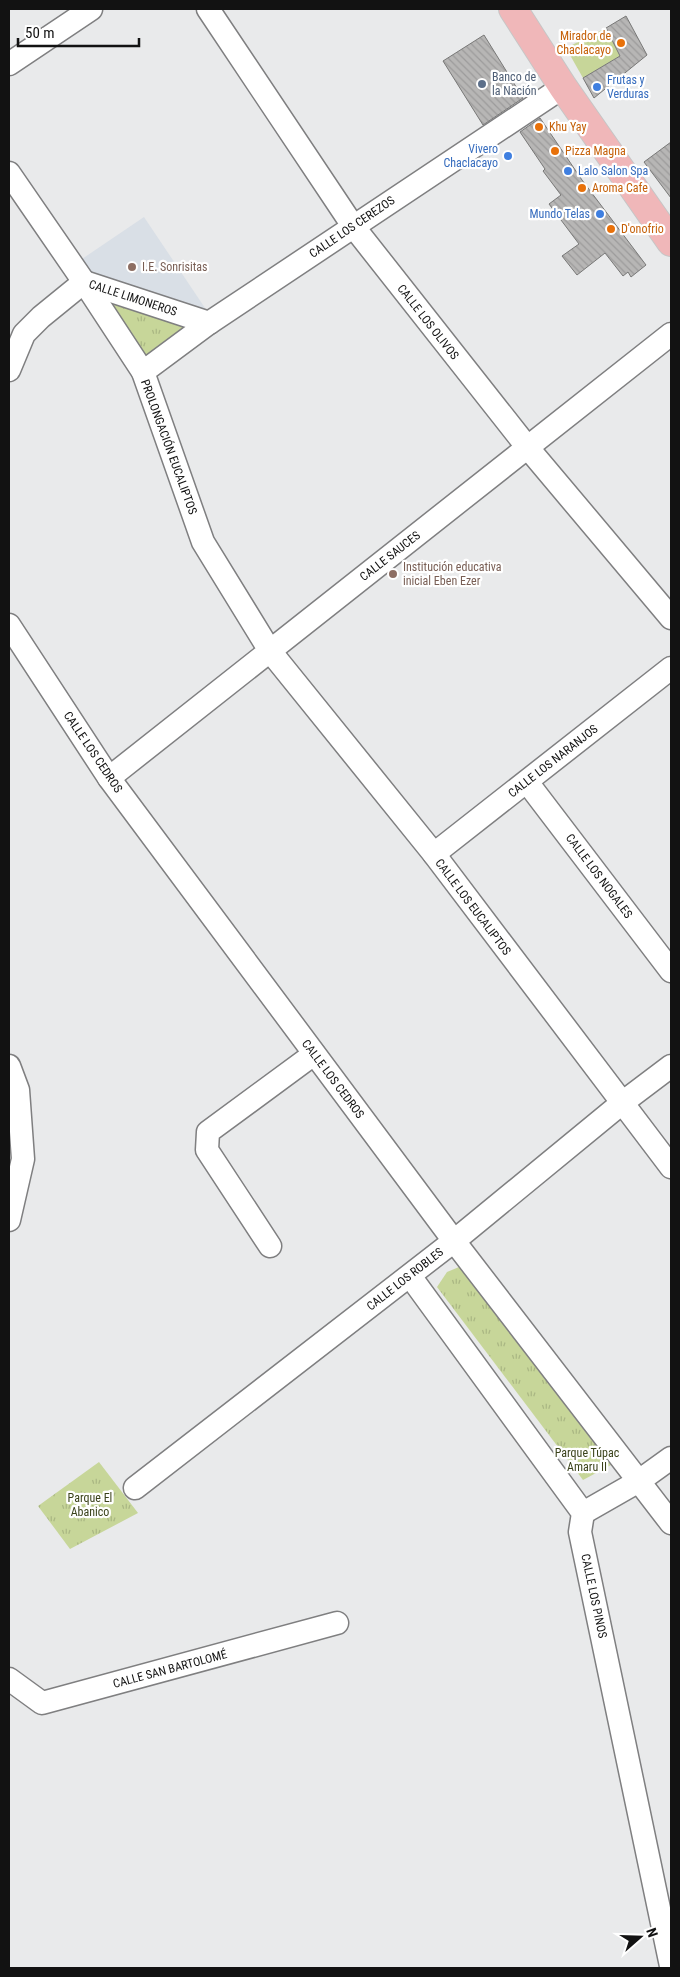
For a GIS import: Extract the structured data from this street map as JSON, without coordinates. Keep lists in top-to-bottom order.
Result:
{
  "streets": {
    "street": [
      "CALLE LOS CEREZOS",
      "CALLE LIMONEROS",
      "CALLE LOS OLIVOS",
      "PROLONGACIÓN EUCALIPTOS",
      "CALLE SAUCES",
      "CALLE LOS CEDROS",
      "CALLE LOS NARANJOS",
      "CALLE LOS NOGALES",
      "CALLE LOS EUCALIPTOS",
      "CALLE LOS ROBLES",
      "CALLE LOS PINOS",
      "CALLE SAN BARTOLOMÉ"
    ]
  },
  "crossings": [
    ["CALLE LOS CEREZOS", "CALLE LIMONEROS"],
    ["CALLE LOS CEREZOS", "CALLE LOS OLIVOS"],
    ["CALLE LOS CEREZOS", "PROLONGACIÓN EUCALIPTOS"],
    ["CALLE LIMONEROS", "PROLONGACIÓN EUCALIPTOS"],
    ["CALLE LOS OLIVOS", "CALLE SAUCES"],
    ["PROLONGACIÓN EUCALIPTOS", "CALLE SAUCES"],
    ["PROLONGACIÓN EUCALIPTOS", "CALLE LOS EUCALIPTOS"],
    ["CALLE SAUCES", "CALLE LOS CEDROS"],
    ["CALLE SAUCES", "CALLE LOS EUCALIPTOS"],
    ["CALLE LOS CEDROS", "CALLE LOS ROBLES"],
    ["CALLE LOS NARANJOS", "CALLE LOS NOGALES"],
    ["CALLE LOS NARANJOS", "CALLE LOS EUCALIPTOS"],
    ["CALLE LOS EUCALIPTOS", "CALLE LOS ROBLES"]
  ],
  "parks": ["Parque Túpac Amaru II", "Parque El Abanico"],
  "places": [
    "Mirador de Chaclacayo",
    "Banco de la Nación",
    "Frutas y Verduras",
    "Khu Yay",
    "Pizza Magna",
    "Vivero Chaclacayo",
    "Lalo Salon Spa",
    "Aroma Cafe",
    "Mundo Telas",
    "D'onofrio",
    "I.E. Sonrisitas",
    "Institución educativa inicial Eben Ezer"
  ],
  "scale_bar": "50 m",
  "north": "right"
}
